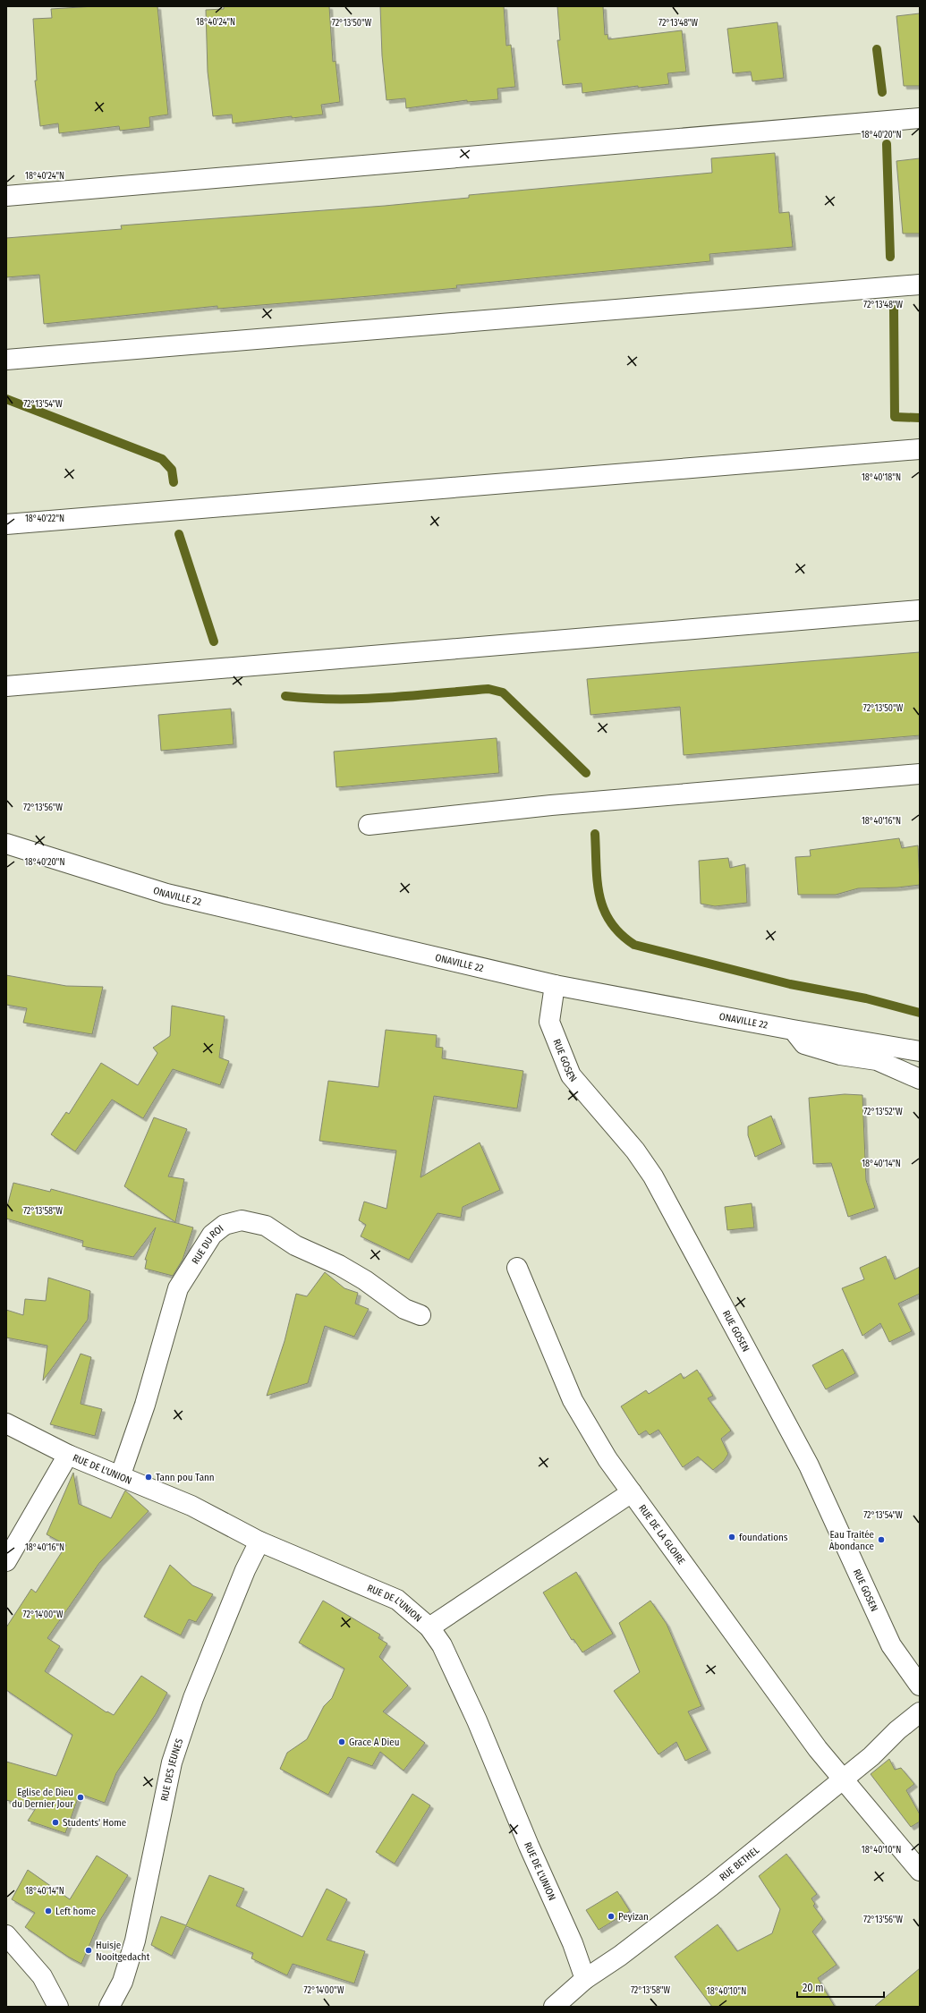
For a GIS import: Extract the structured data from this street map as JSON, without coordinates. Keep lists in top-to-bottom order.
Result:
{
  "streets": {
    "street": [
      "ONAVILLE 22",
      "RUE GOSEN",
      "RUE DU ROI",
      "RUE DE L'UNION",
      "RUE DE LA GLOIRE",
      "RUE DES JEUNES",
      "RUE BETHEL"
    ]
  },
  "crossings": [
    ["ONAVILLE 22", "RUE GOSEN"],
    ["RUE DU ROI", "RUE DE L'UNION"],
    ["RUE DE L'UNION", "RUE DES JEUNES"],
    ["RUE DE L'UNION", "RUE BETHEL"],
    ["RUE DE LA GLOIRE", "RUE BETHEL"]
  ],
  "places": [
    "Tann pou Tann",
    "foundations",
    "Eau Traitée Abondance",
    "Grace A Dieu",
    "Eglise de Dieu du Dernier Jour",
    "Students' Home",
    "Left home",
    "Peyizan",
    "Huisje Nooitgedacht"
  ],
  "scale_bar": "20 m",
  "coordinates": [
    "18°40'24\"N",
    "72°13'50\"W",
    "72°13'48\"W",
    "18°40'20\"N",
    "72°13'54\"W",
    "18°40'18\"N",
    "18°40'22\"N",
    "72°13'56\"W",
    "18°40'16\"N",
    "72°13'52\"W",
    "18°40'14\"N",
    "72°13'58\"W",
    "72°14'00\"W",
    "18°40'10\"N"
  ]
}
